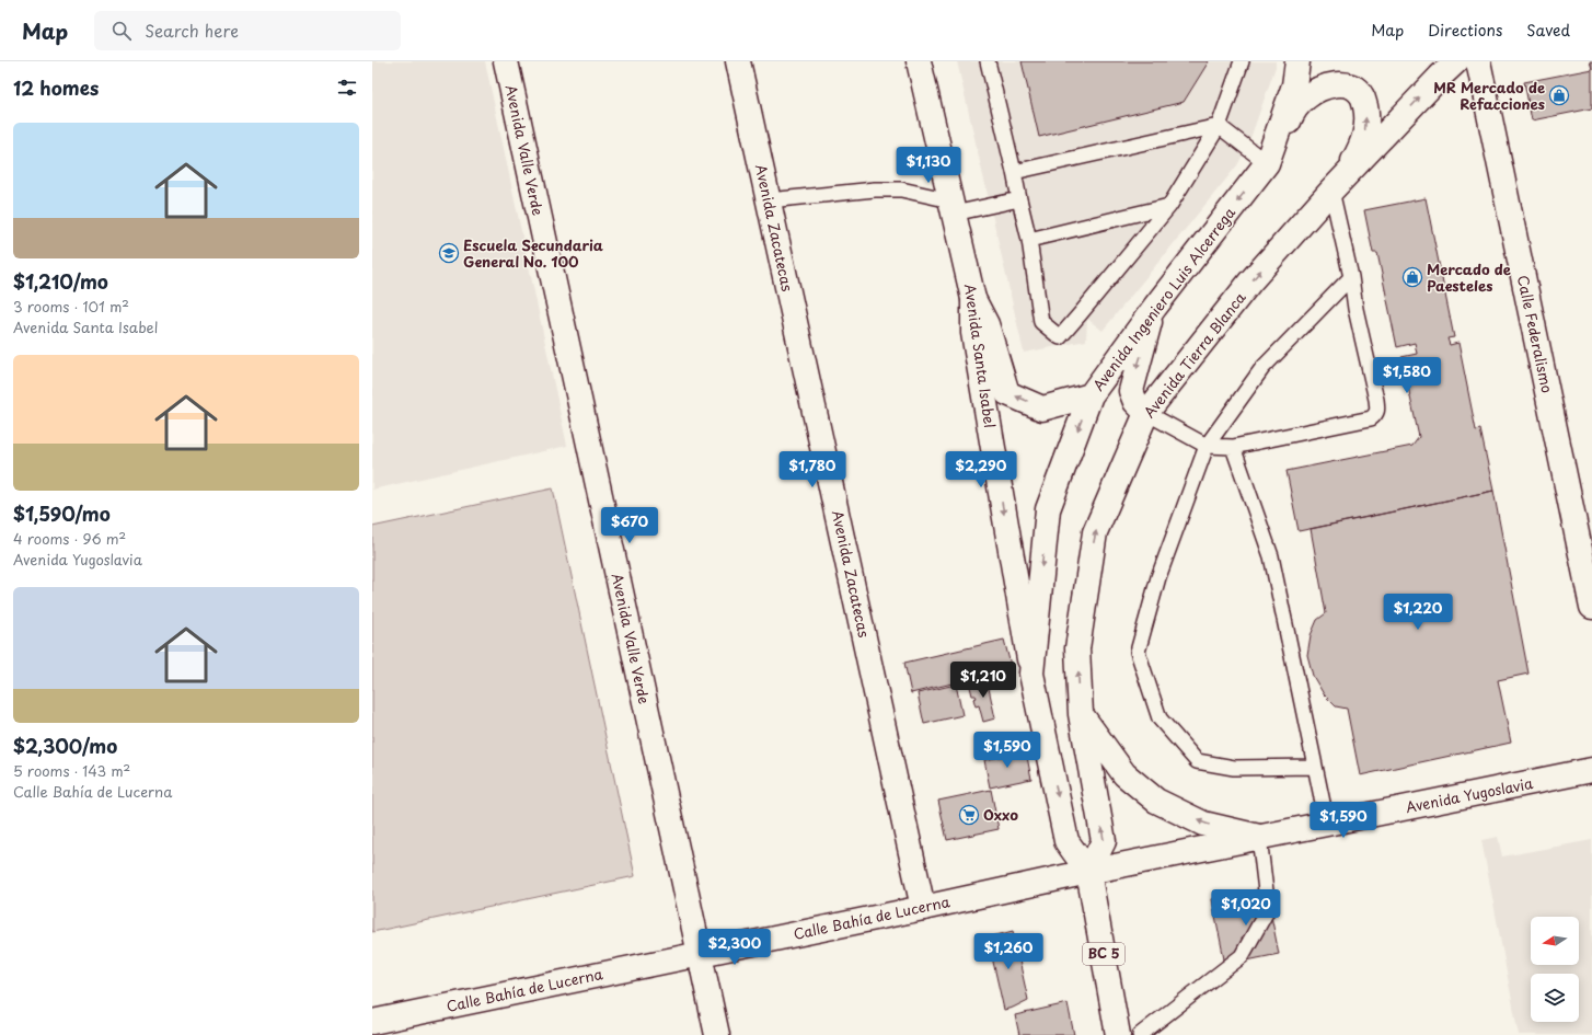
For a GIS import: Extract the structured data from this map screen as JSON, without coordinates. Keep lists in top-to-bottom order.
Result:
{
  "streets": {
    "main road": [
      "Avenida Valle Verde",
      "Avenida Zacatecas",
      "Avenida Ingeniero Luis Alcerrega",
      "Calle Federalismo",
      "Avenida Tierra Blanca",
      "Avenida Santa Isabel",
      "Avenida Yugoslavia",
      "Calle Bahía de Lucerna",
      "BC 5"
    ]
  },
  "crossings": [
    ["Avenida Valle Verde", "Calle Bahía de Lucerna"],
    ["Avenida Zacatecas", "Calle Bahía de Lucerna"],
    ["Avenida Ingeniero Luis Alcerrega", "Avenida Santa Isabel"],
    ["Avenida Tierra Blanca", "Avenida Santa Isabel"],
    ["Avenida Tierra Blanca", "Avenida Yugoslavia"],
    ["Avenida Tierra Blanca", "Calle Bahía de Lucerna"],
    ["Avenida Santa Isabel", "Avenida Yugoslavia"],
    ["Avenida Santa Isabel", "Calle Bahía de Lucerna"],
    ["Avenida Yugoslavia", "Calle Bahía de Lucerna"]
  ],
  "one_way": ["Avenida Ingeniero Luis Alcerrega", "Avenida Tierra Blanca", "Avenida Santa Isabel"],
  "places": {
    "shop": ["MR Mercado de Refacciones", "Mercado de Paesteles"],
    "school or university": ["Escuela Secundaria General No. 100"],
    "supermarket": ["Oxxo"]
  },
  "north": "left",
  "page": {
    "header": "Map",
    "search": "Search here",
    "nav": ["Map", "Directions", "Saved"],
    "heading": "12 homes",
    "list": [
      {
        "name": "$1,210/mo",
        "note": "3 rooms · 101 m² · Avenida Santa Isabel"
      },
      {
        "name": "$1,590/mo",
        "note": "4 rooms · 96 m² · Avenida Yugoslavia"
      },
      {
        "name": "$2,300/mo",
        "note": "5 rooms · 143 m² · Calle Bahía de Lucerna"
      }
    ],
    "price": [
      "$1,130",
      "$1,580",
      "$1,780",
      "$2,290",
      "$670",
      "$1,220",
      "$1,210",
      "$1,590",
      "$1,590",
      "$1,020",
      "$2,300",
      "$1,260"
    ]
  }
}
